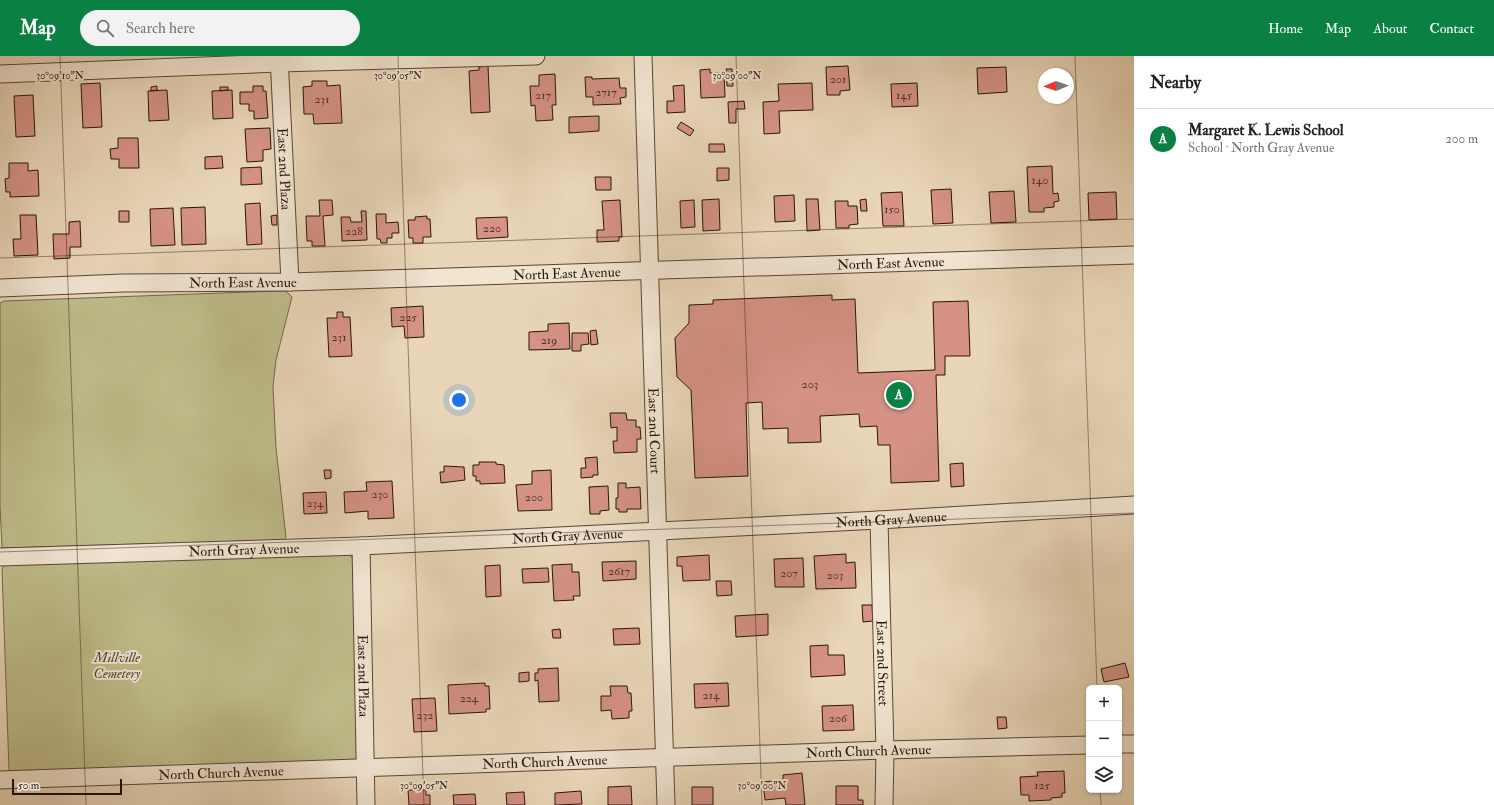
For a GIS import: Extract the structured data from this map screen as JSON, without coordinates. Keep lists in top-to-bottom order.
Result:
{
  "streets": {
    "street": [
      "East 2nd Plaza",
      "North East Avenue",
      "East 2nd Court",
      "North Gray Avenue",
      "East 2nd Street",
      "North Church Avenue"
    ]
  },
  "crossings": [
    ["East 2nd Plaza", "North East Avenue"],
    ["East 2nd Plaza", "North Gray Avenue"],
    ["East 2nd Plaza", "North Church Avenue"],
    ["North East Avenue", "East 2nd Court"],
    ["East 2nd Court", "North Gray Avenue"],
    ["East 2nd Court", "North Church Avenue"],
    ["North Gray Avenue", "East 2nd Street"],
    ["East 2nd Street", "North Church Avenue"]
  ],
  "parks": ["Millville Cemetery"],
  "house_numbers": [
    "201",
    "2717",
    "217",
    "145",
    "231",
    "140",
    "150",
    "220",
    "228",
    "225",
    "231",
    "219",
    "203",
    "230",
    "200",
    "234",
    "2617",
    "207",
    "203",
    "214",
    "224",
    "232",
    "206",
    "125"
  ],
  "scale_bar": "50 m",
  "north": "left",
  "page": {
    "header": "Map",
    "search": "Search here",
    "nav": [
      "Home",
      "Map",
      "About",
      "Contact"
    ],
    "heading": "Nearby",
    "list": [
      {
        "mark": "A",
        "name": "Margaret K. Lewis School",
        "note": "School · North Gray Avenue",
        "value": "200 m"
      }
    ],
    "pins": "A",
    "map_buttons": ["+", "−"],
    "scale": "50 m"
  },
  "coordinates": ["30°09'10\"N", "30°09'05\"N", "30°09'00\"N"]
}
